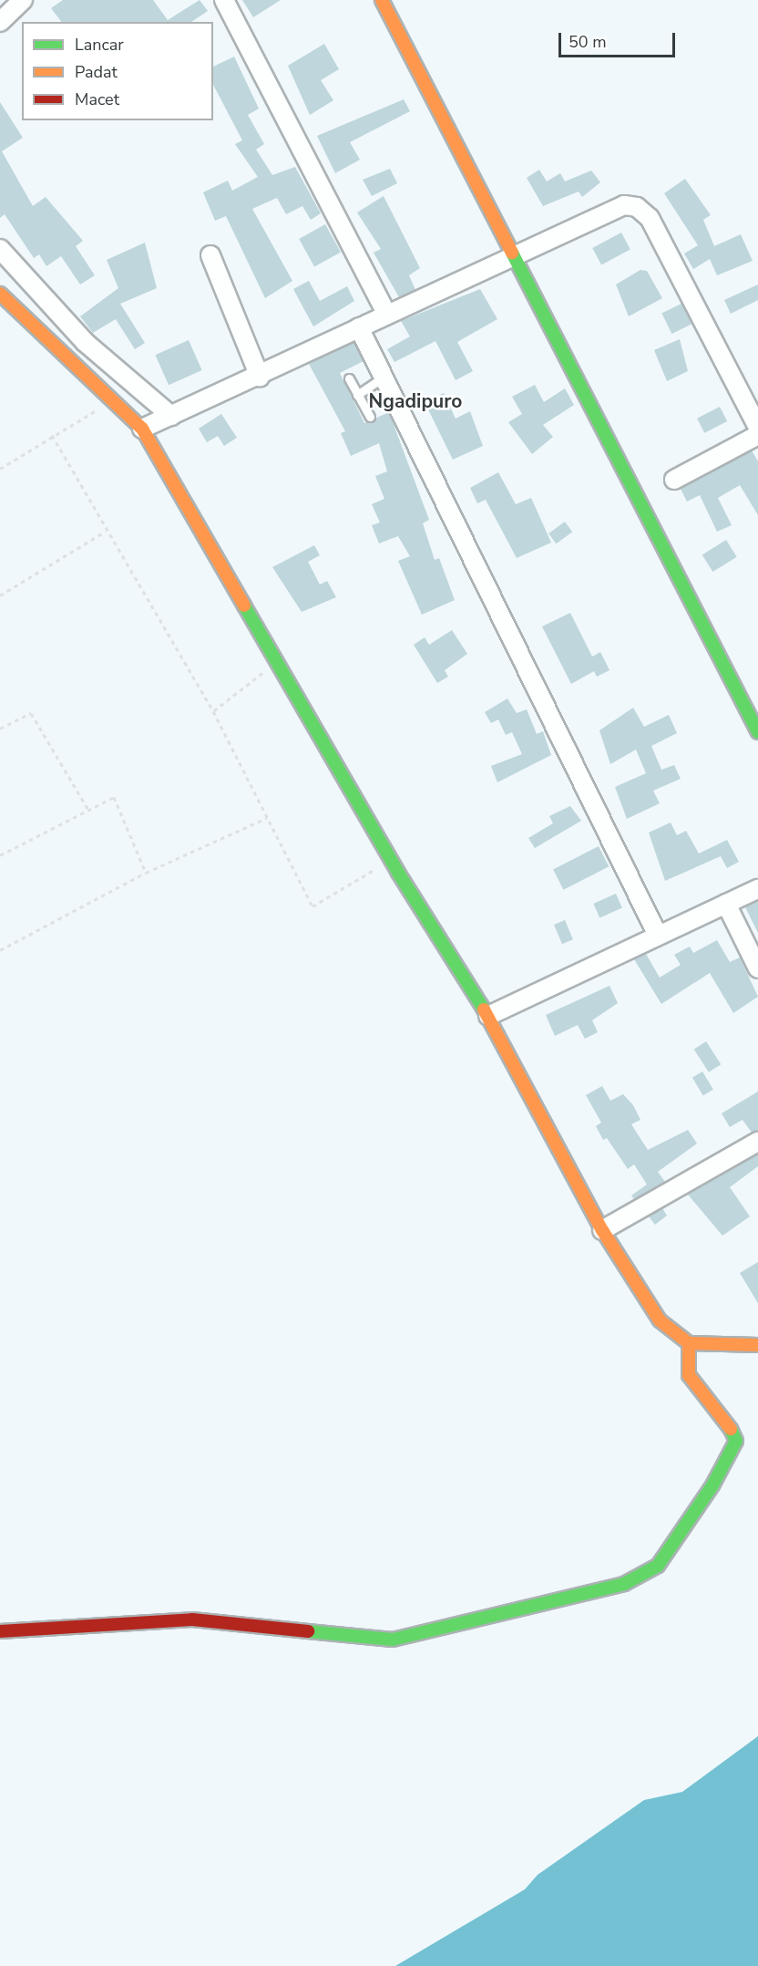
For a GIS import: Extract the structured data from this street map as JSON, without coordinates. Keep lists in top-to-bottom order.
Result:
{
  "districts": ["Ngadipuro"],
  "legend": ["Lancar", "Padat", "Macet"],
  "scale_bar": "50 m"
}
